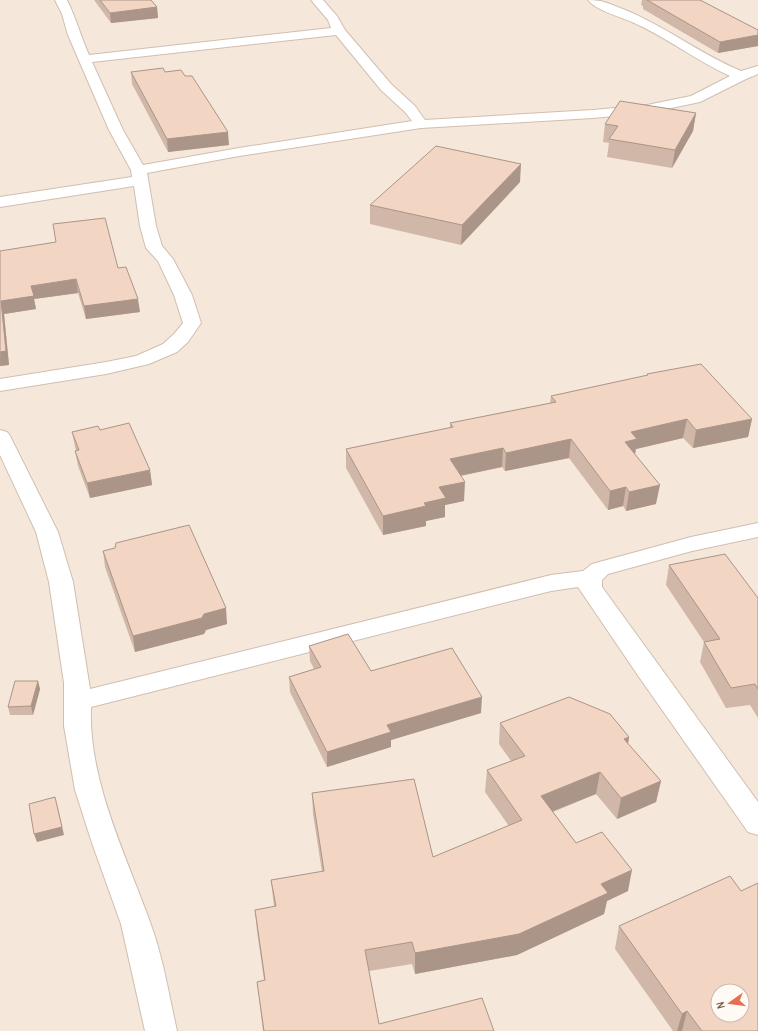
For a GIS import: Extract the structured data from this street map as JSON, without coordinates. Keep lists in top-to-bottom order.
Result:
{
  "north": "left"
}
